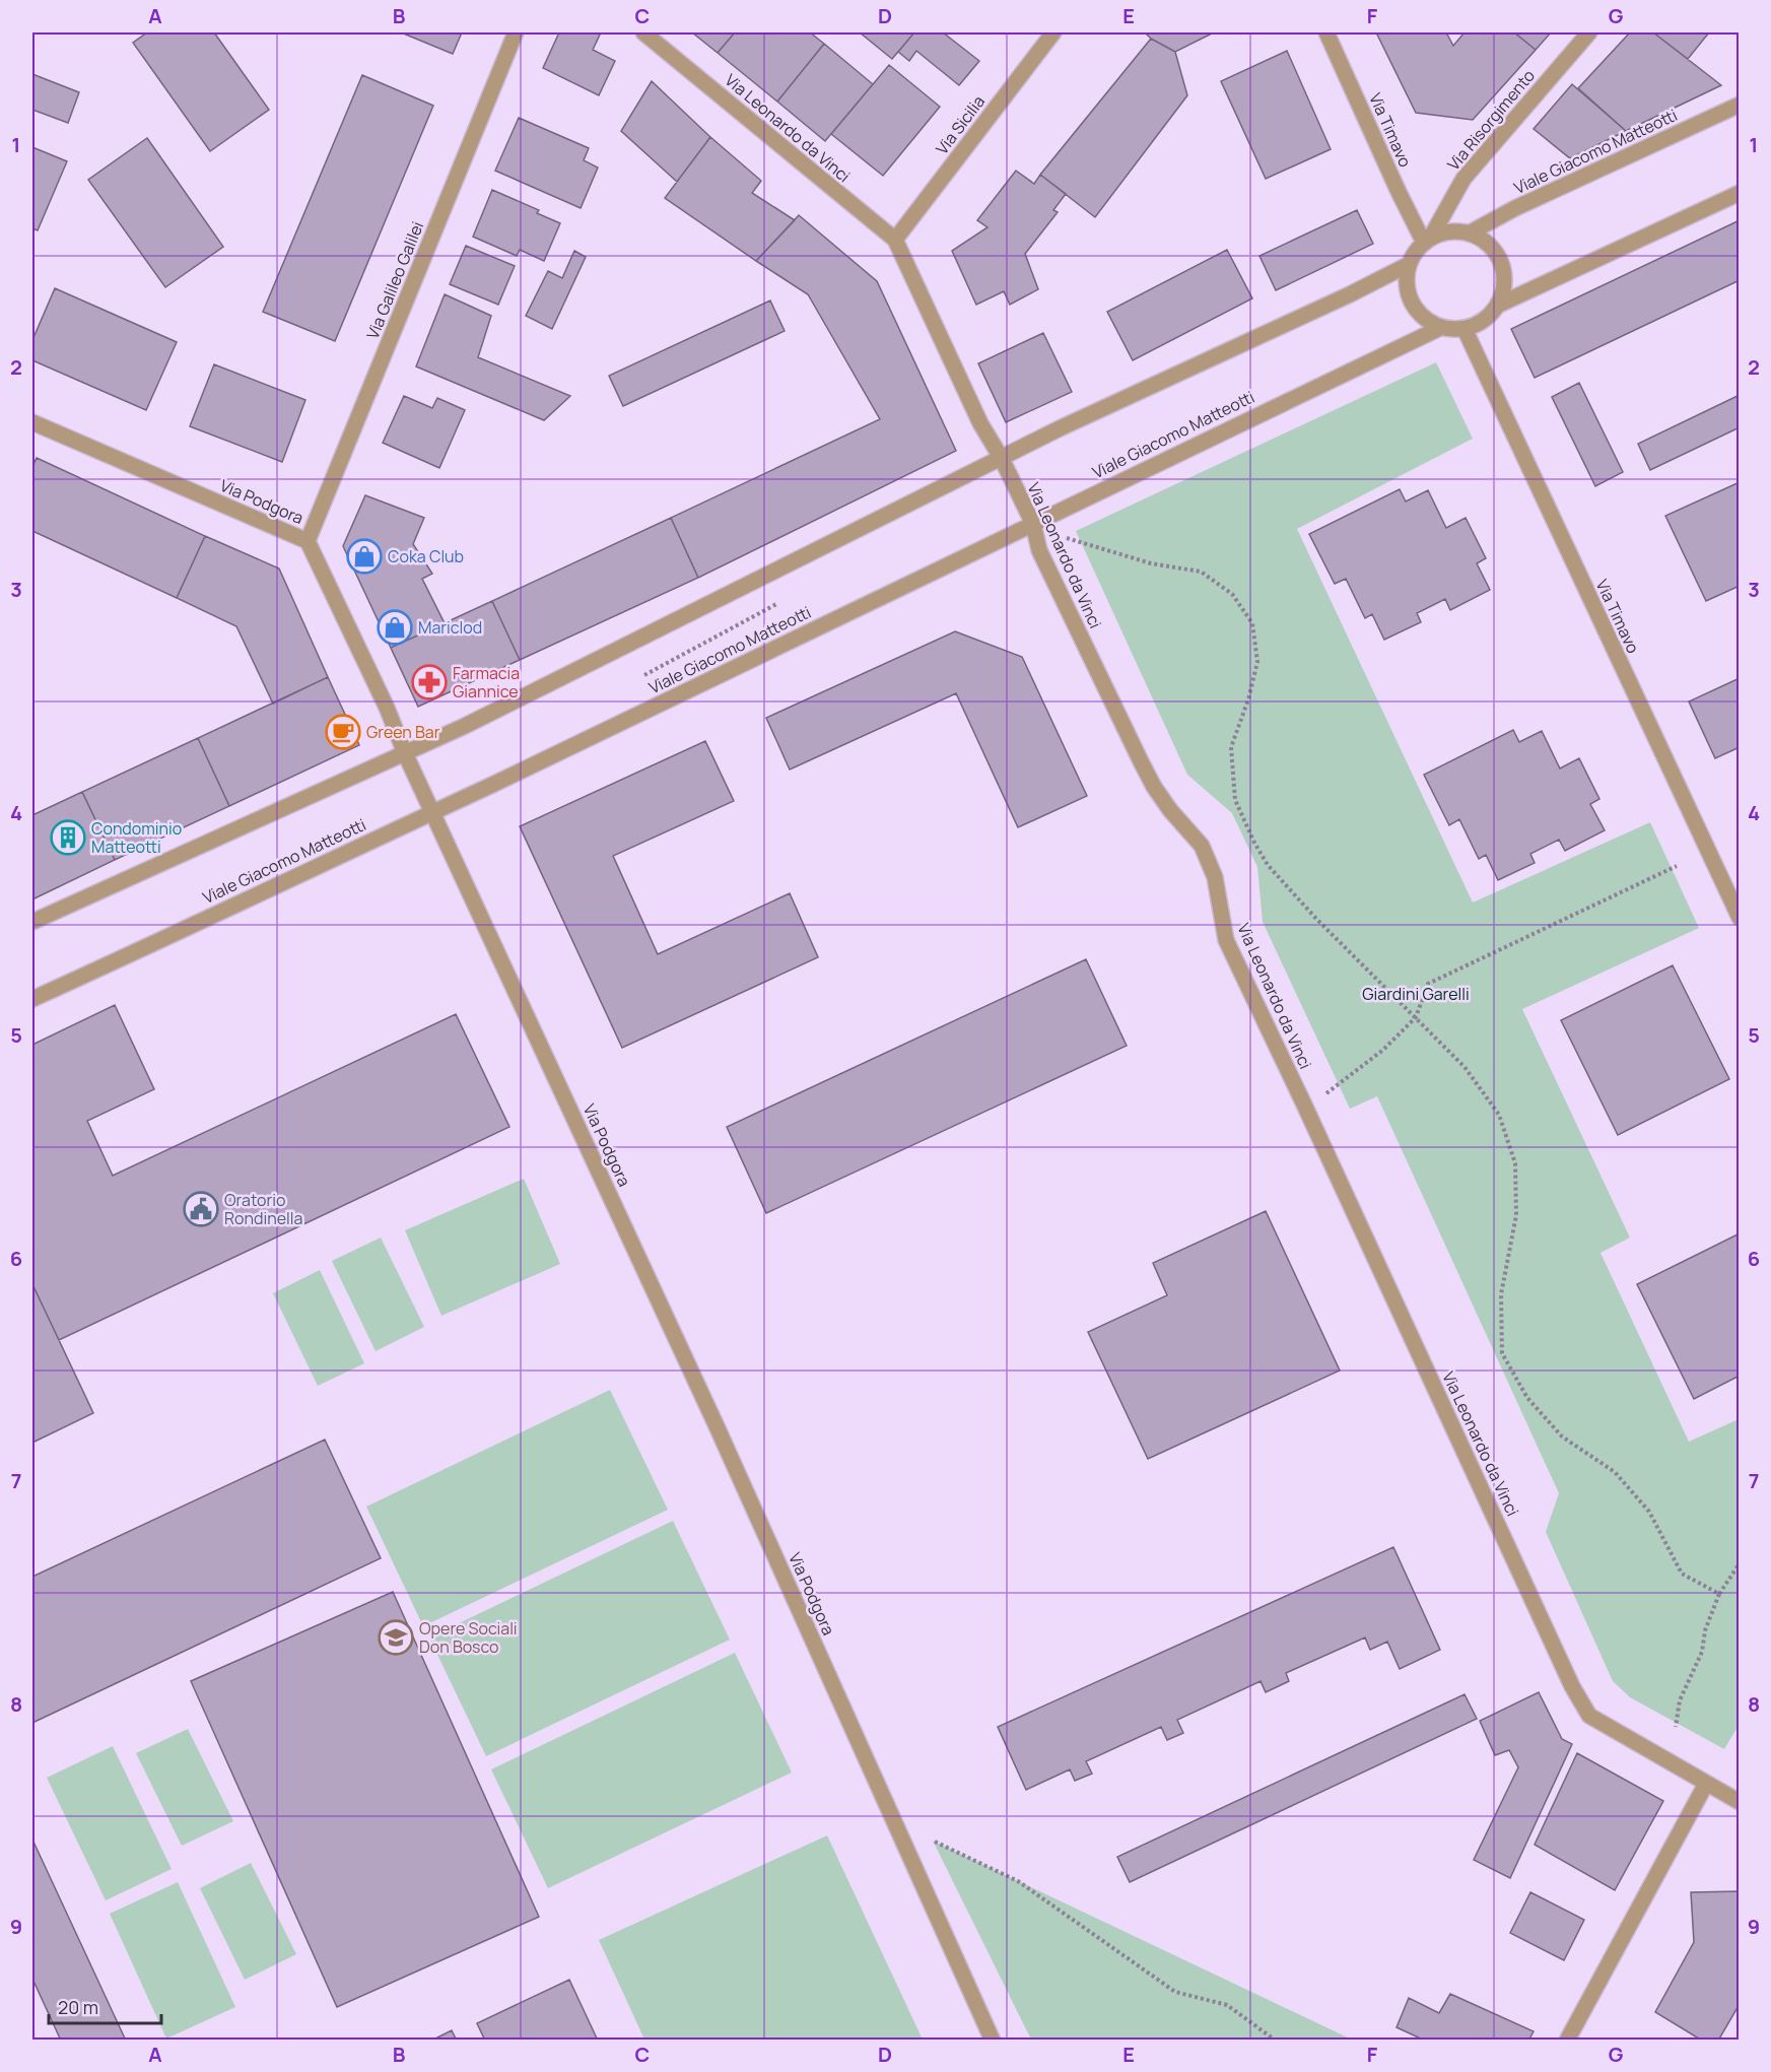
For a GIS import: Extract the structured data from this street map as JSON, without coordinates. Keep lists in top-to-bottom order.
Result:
{
  "streets": {
    "street": [
      "Via Risorgimento",
      "Via Sicilia",
      "Via Leonardo da Vinci",
      "Via Timavo",
      "Viale Giacomo Matteotti",
      "Via Galileo Galilei",
      "Via Podgora"
    ]
  },
  "crossings": [
    ["Via Risorgimento", "Via Timavo"],
    ["Via Risorgimento", "Viale Giacomo Matteotti"],
    ["Via Sicilia", "Via Leonardo da Vinci"],
    ["Via Leonardo da Vinci", "Viale Giacomo Matteotti"],
    ["Via Timavo", "Viale Giacomo Matteotti"],
    ["Viale Giacomo Matteotti", "Via Podgora"],
    ["Via Galileo Galilei", "Via Podgora"]
  ],
  "parks": ["Giardini Garelli"],
  "places": {
    "shop": ["Coka Club", "Mariclod"],
    "pharmacy": ["Farmacia Giannice"],
    "cafe": ["Green Bar"],
    "building": ["Condominio Matteotti"],
    "public building": ["Oratorio Rondinella"],
    "school or university": ["Opere Sociali Don Bosco"]
  },
  "scale_bar": "20 m",
  "grid": {
    "columns": [
      "A",
      "B",
      "C",
      "D",
      "E",
      "F",
      "G"
    ],
    "rows": [
      "1",
      "2",
      "3",
      "4",
      "5",
      "6",
      "7",
      "8",
      "9"
    ]
  }
}
